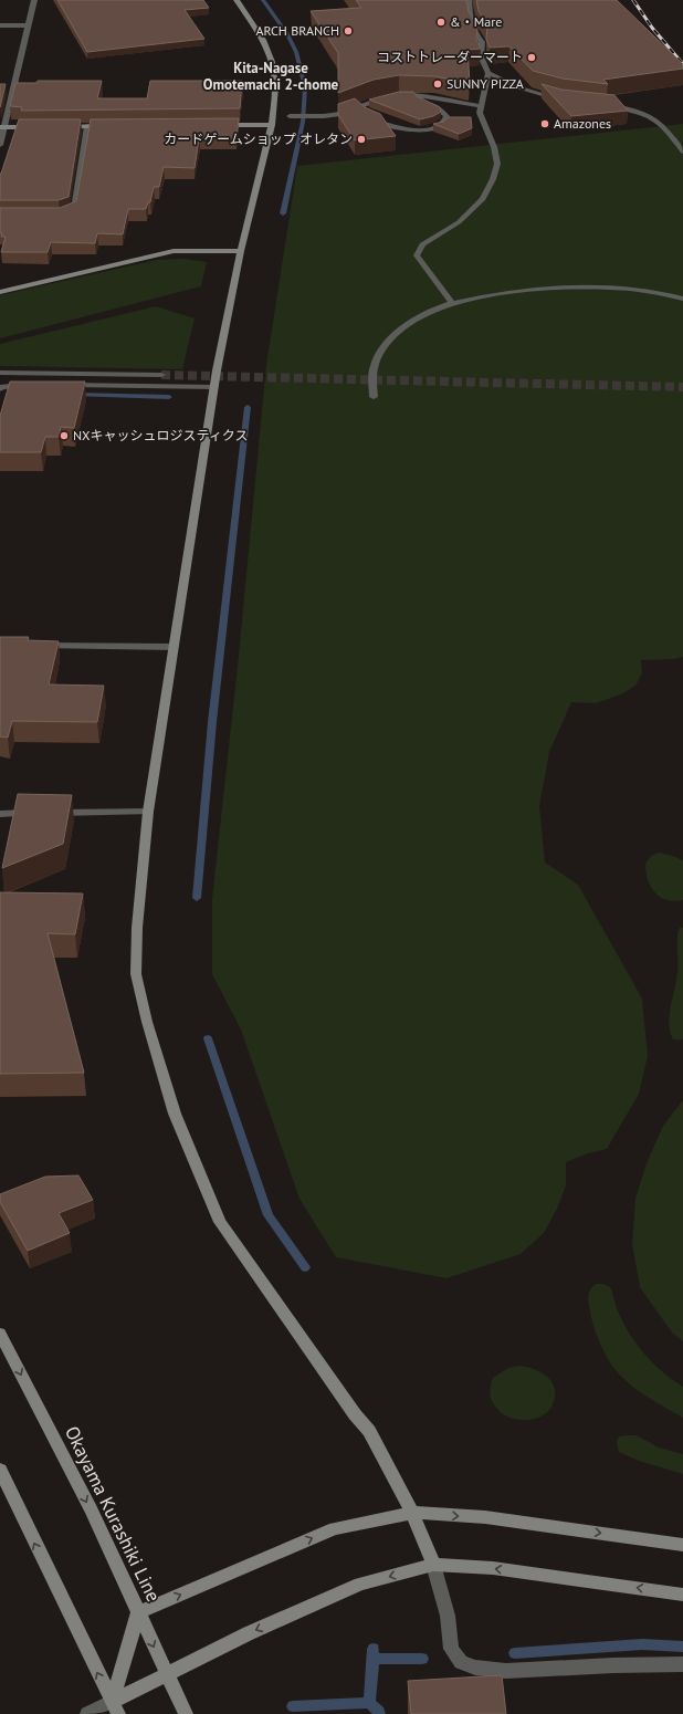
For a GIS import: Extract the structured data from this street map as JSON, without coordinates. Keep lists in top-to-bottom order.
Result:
{
  "streets": {
    "street": ["Okayama Kurashiki Line"]
  },
  "districts": ["Kita-Nagase Omotemachi 2-chome"],
  "places": [
    "&・Mare",
    "ARCH BRANCH",
    "コストトレーダーマート",
    "SUNNY PIZZA",
    "Amazones",
    "カードゲームショップ オレタン",
    "NXキャッシュロジスティクス"
  ]
}
